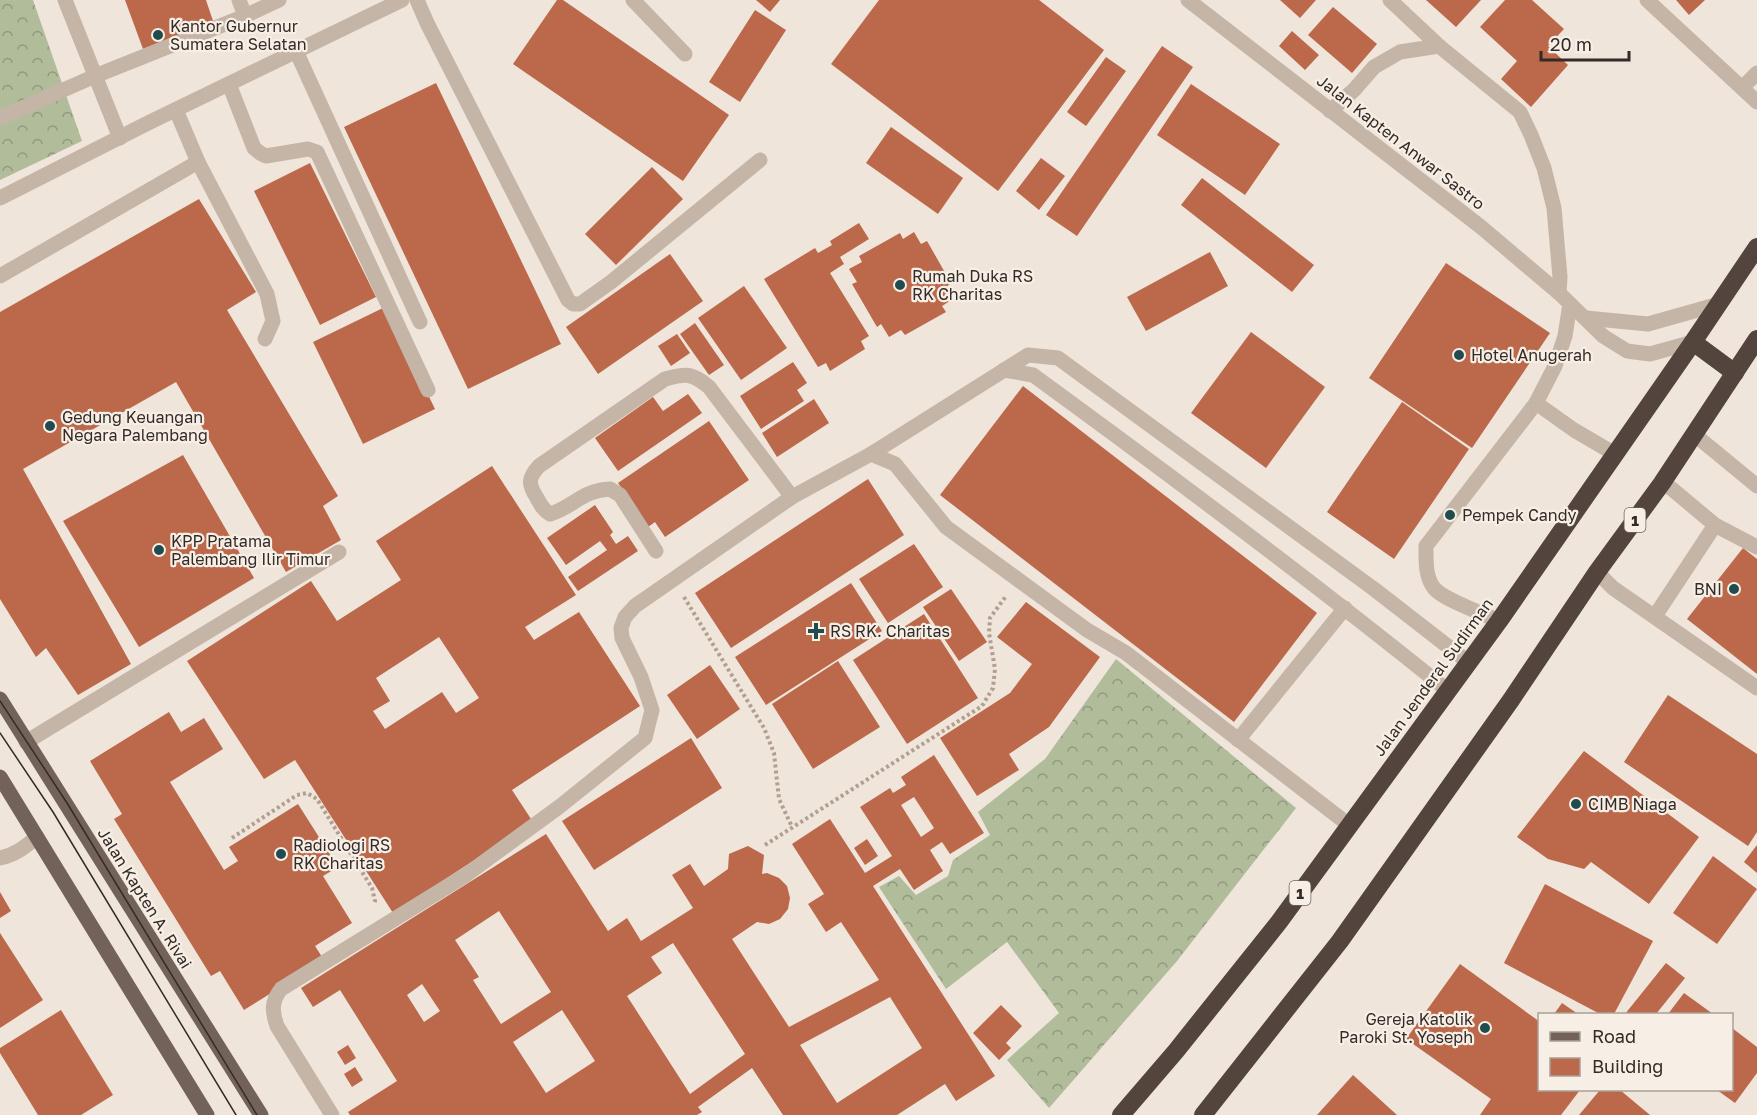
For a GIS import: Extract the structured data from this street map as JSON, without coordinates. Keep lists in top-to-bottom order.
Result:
{
  "streets": {
    "highway": ["1", "Jalan Jenderal Sudirman"],
    "main road": ["Jalan Kapten A. Rivai"],
    "street": ["Jalan Kapten Anwar Sastro"]
  },
  "crossings": [
    ["Jalan Kapten Anwar Sastro", "Jalan Jenderal Sudirman"]
  ],
  "places": {
    "other": [
      "Kantor Gubernur Sumatera Selatan",
      "Rumah Duka RS RK Charitas",
      "Hotel Anugerah",
      "Gedung Keuangan Negara Palembang",
      "Pempek Candy",
      "KPP Pratama Palembang Ilir Timur",
      "BNI",
      "CIMB Niaga",
      "Radiologi RS RK Charitas",
      "Gereja Katolik Paroki St. Yoseph"
    ],
    "health": ["RS RK. Charitas"]
  },
  "legend": ["Road", "Building"],
  "scale_bar": "20 m"
}
